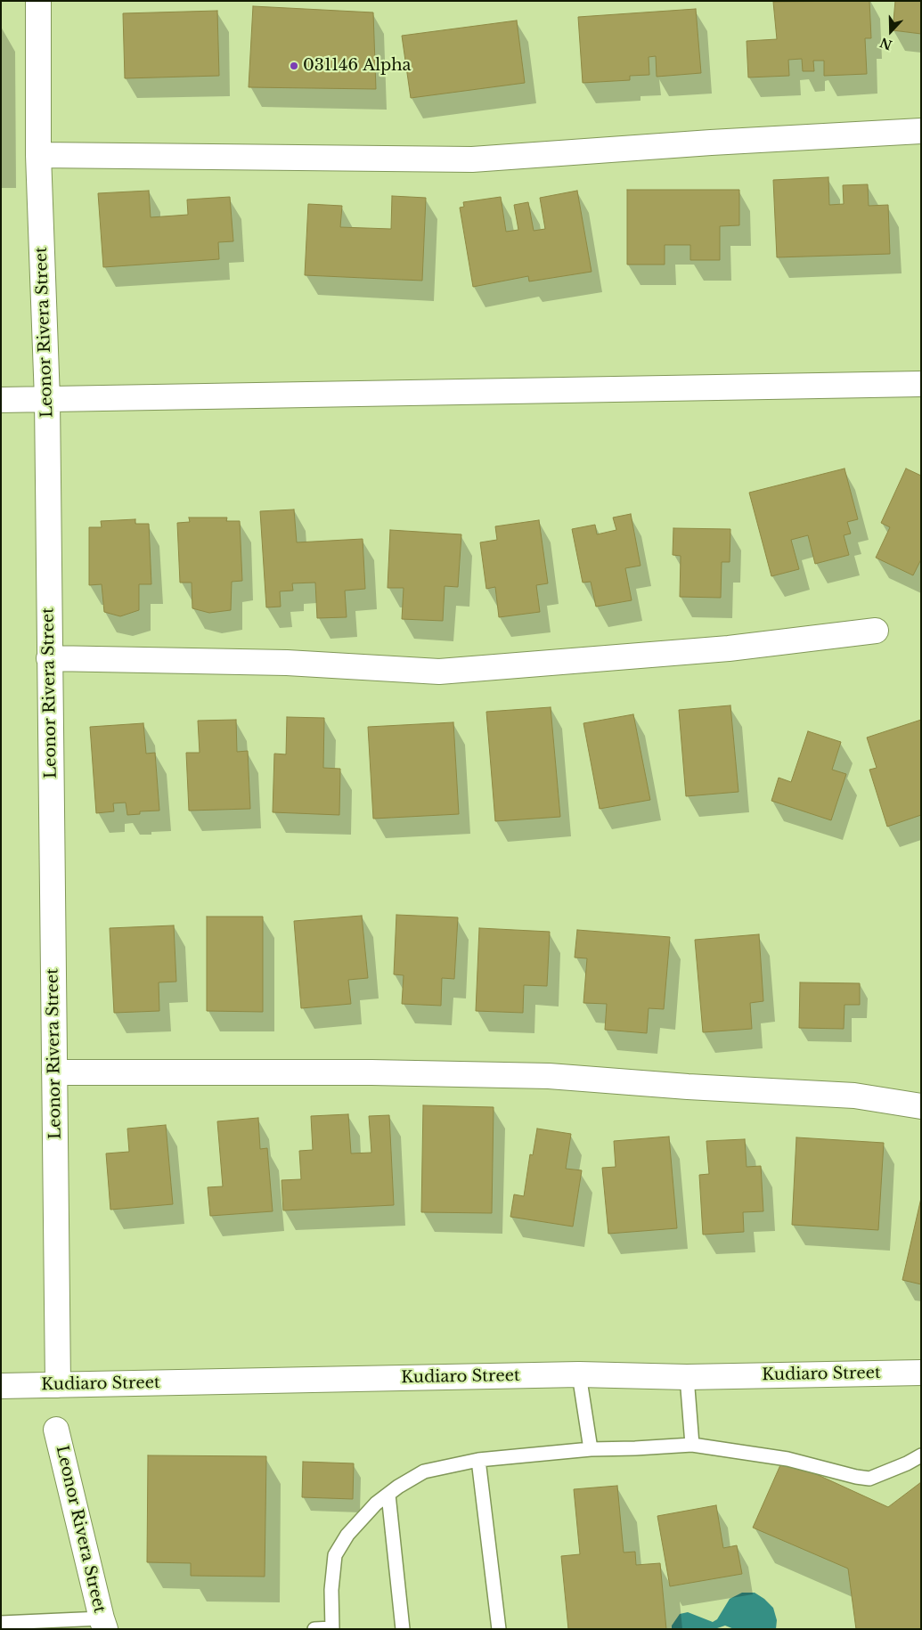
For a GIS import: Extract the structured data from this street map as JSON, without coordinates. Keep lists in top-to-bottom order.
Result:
{
  "streets": {
    "street": ["Leonor Rivera Street", "Kudiaro Street"]
  },
  "crossings": [
    ["Leonor Rivera Street", "Kudiaro Street"]
  ],
  "places": ["031146 Alpha"],
  "north": "bottom"
}
